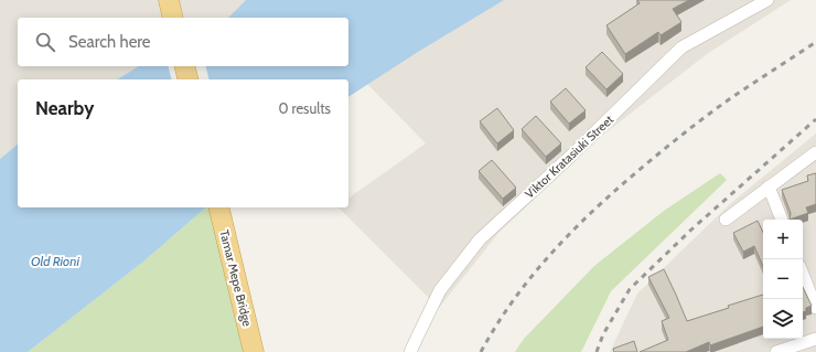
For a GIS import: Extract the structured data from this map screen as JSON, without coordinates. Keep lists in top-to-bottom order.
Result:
{
  "streets": {
    "highway": ["Tamar Mepe Bridge"],
    "street": ["Viktor Kratasiuki Street"]
  },
  "water": ["Old Rioni"],
  "page": {
    "search": "Search here",
    "heading": ["Nearby", "0 results"],
    "map_buttons": ["+", "−"]
  }
}
